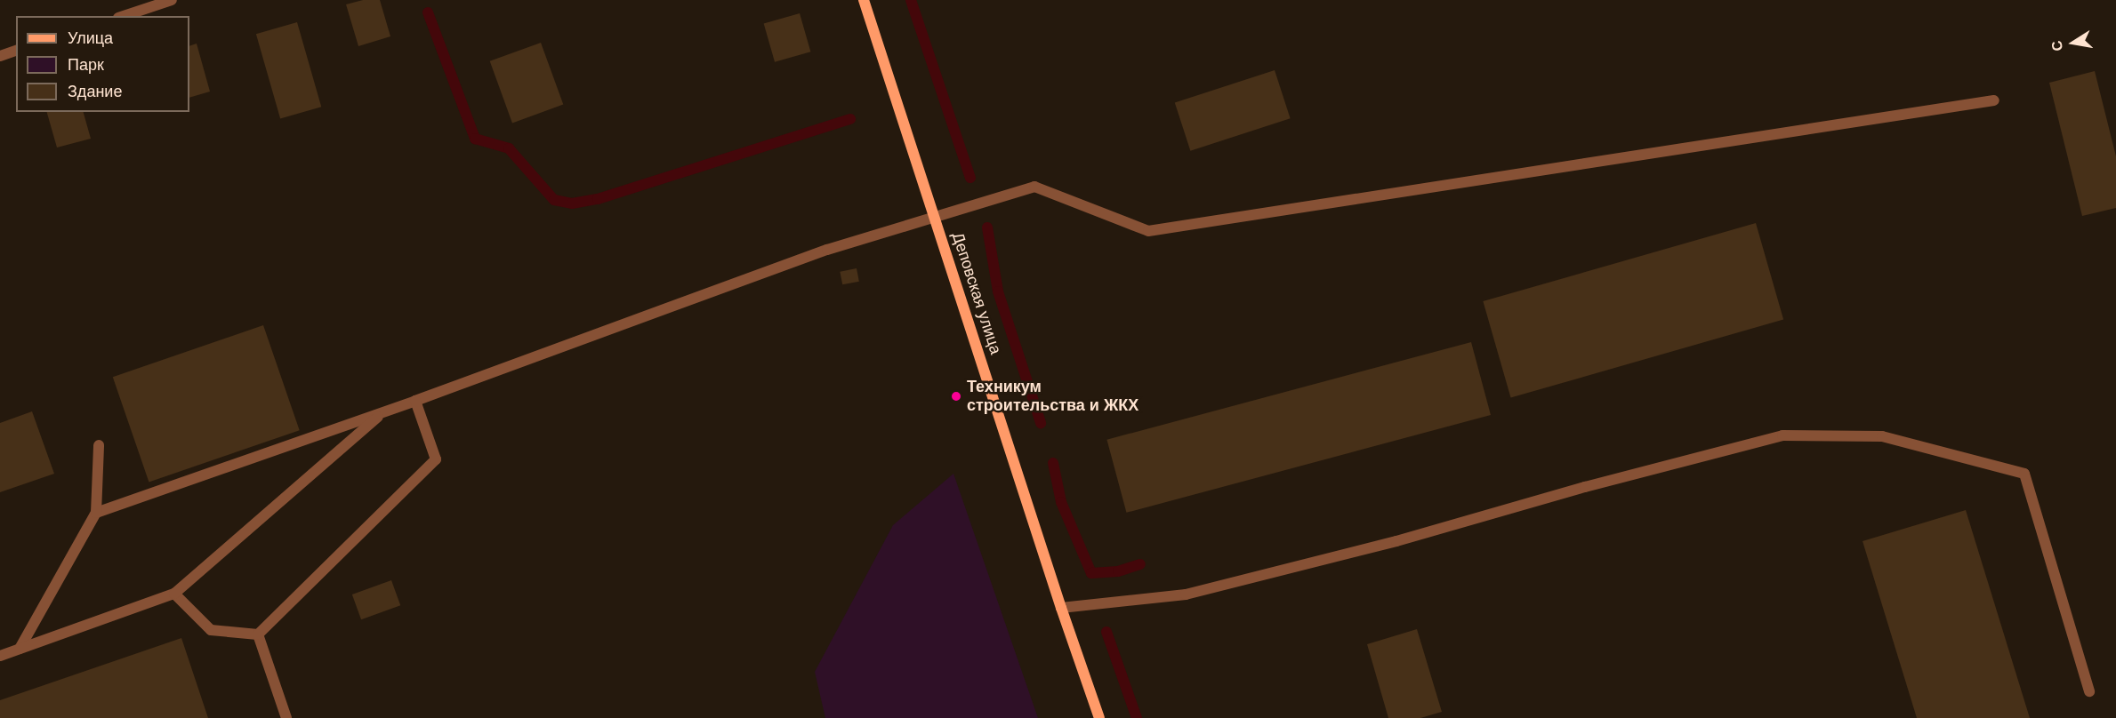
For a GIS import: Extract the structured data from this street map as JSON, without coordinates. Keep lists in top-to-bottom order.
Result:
{
  "streets": {
    "street": ["Деповская улица"]
  },
  "places": ["Техникум строительства и ЖКХ"],
  "legend": ["Улица", "Парк", "Здание"],
  "north": "left"
}
